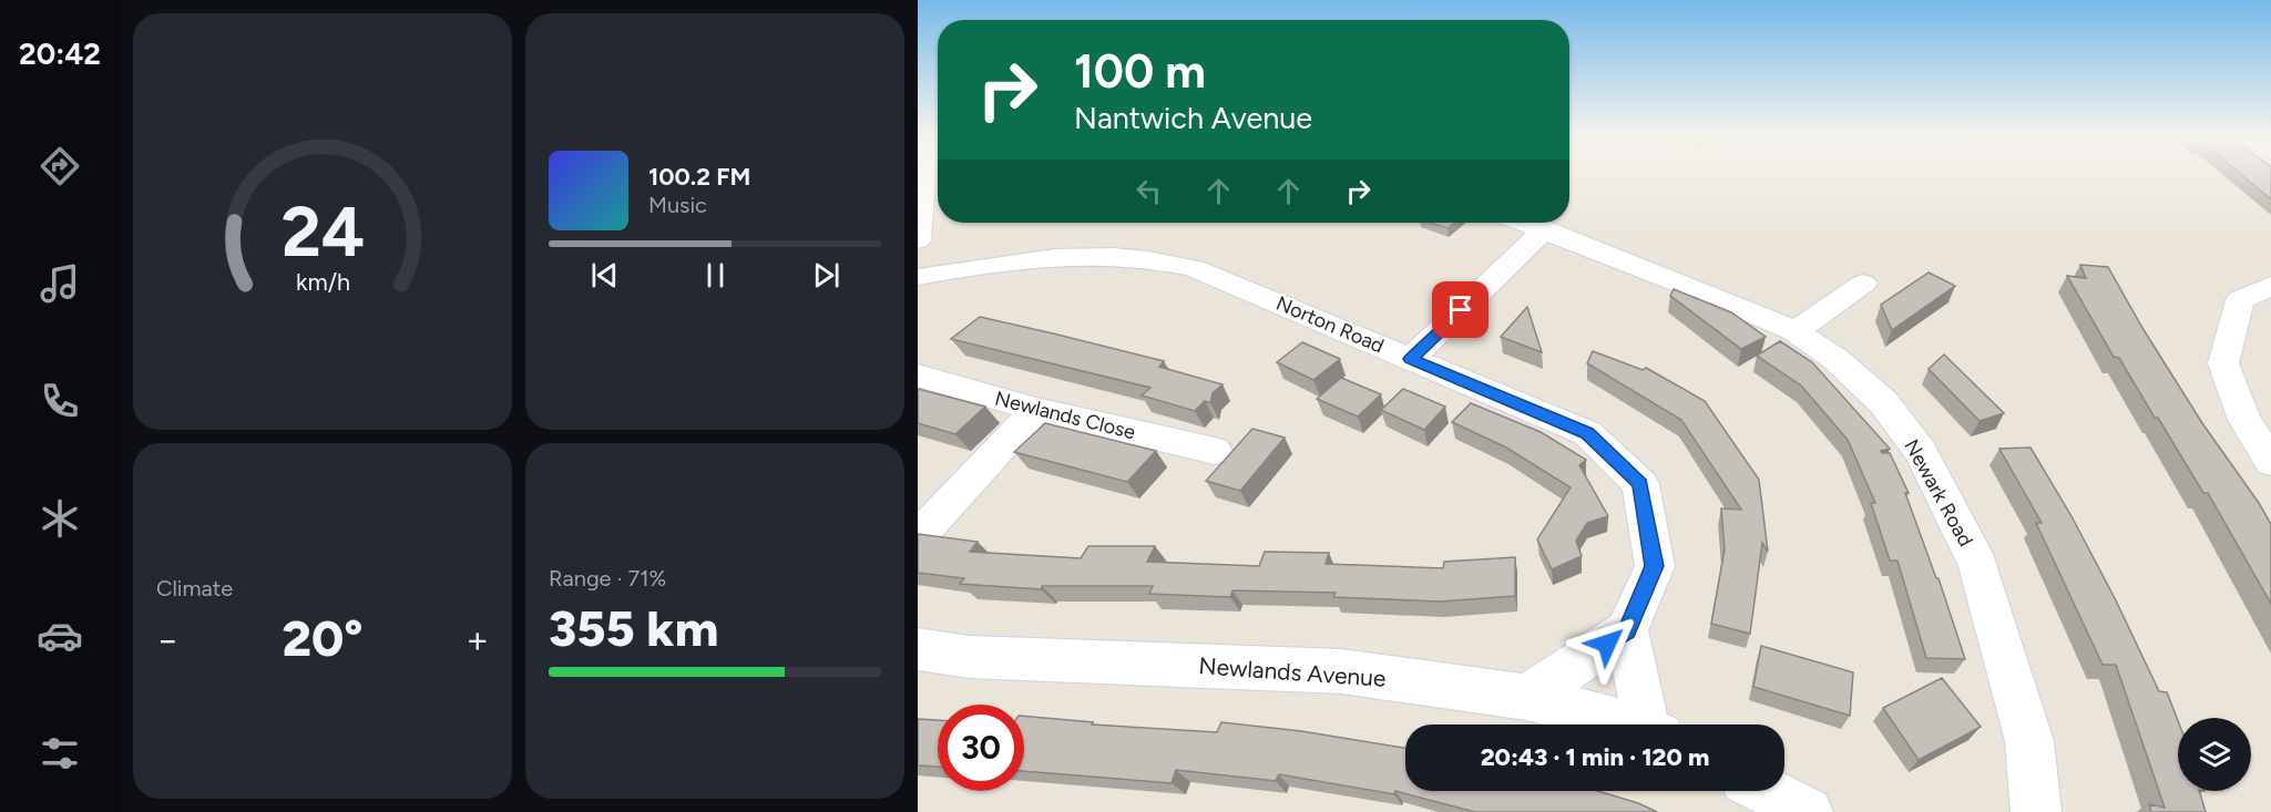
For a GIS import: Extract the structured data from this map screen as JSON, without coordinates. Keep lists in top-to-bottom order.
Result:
{
  "streets": {
    "street": [
      "Norton Road",
      "Newlands Close",
      "Newark Road",
      "Newlands Avenue"
    ]
  },
  "page": {
    "tabs": "20:42",
    "turn": ["100 m", "Nantwich Avenue"],
    "song": ["100.2 FM", "Music"],
    "tile": [
      "Climate",
      ["Range · 71%", "355 km"]
    ],
    "heat": ["−", "20°", "+"],
    "limit": "30",
    "trip": "20:43 · 1 min · 120 m",
    "gauge": ["24", "km/h"]
  }
}
